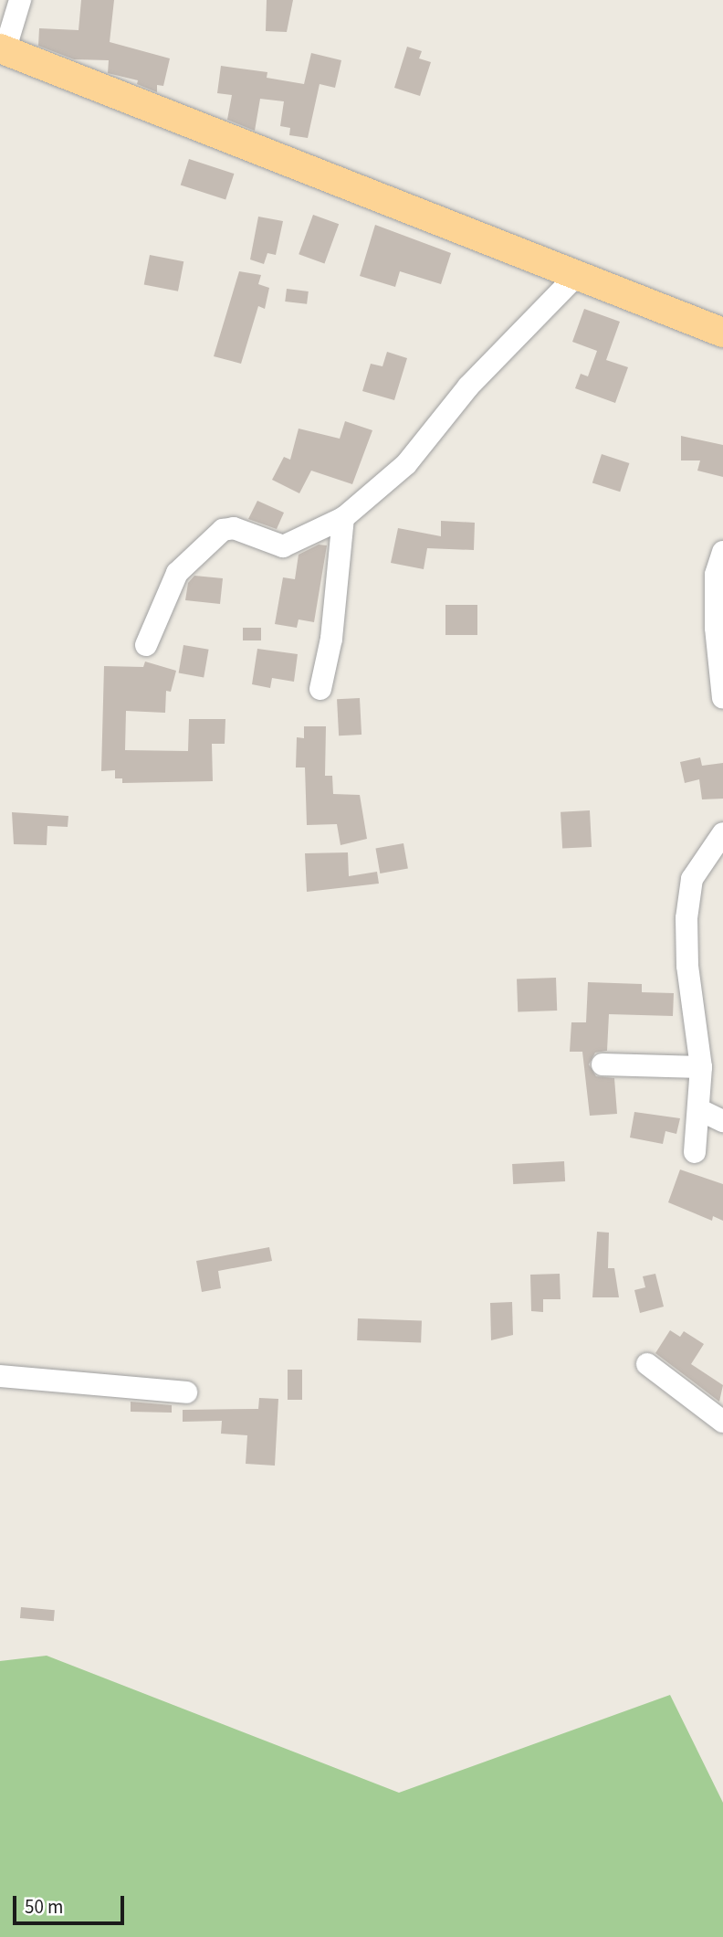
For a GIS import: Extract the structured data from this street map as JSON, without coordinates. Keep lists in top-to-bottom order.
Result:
{
  "scale_bar": "50 m"
}
